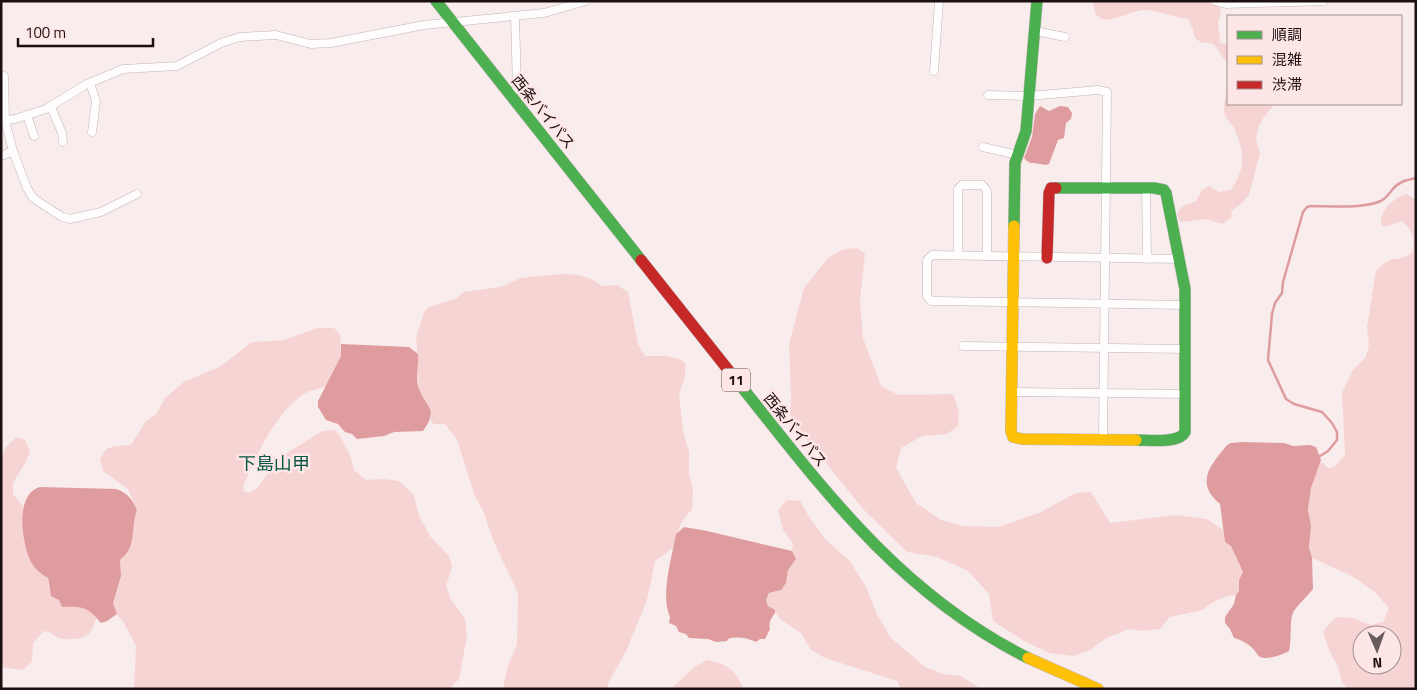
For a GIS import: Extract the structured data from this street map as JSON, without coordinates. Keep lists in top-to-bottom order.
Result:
{
  "streets": {
    "main road": ["西条バイパス", "11"]
  },
  "districts": ["下島山甲"],
  "legend": ["順調", "混雑", "渋滞"],
  "scale_bar": "100 m",
  "north": "bottom"
}
